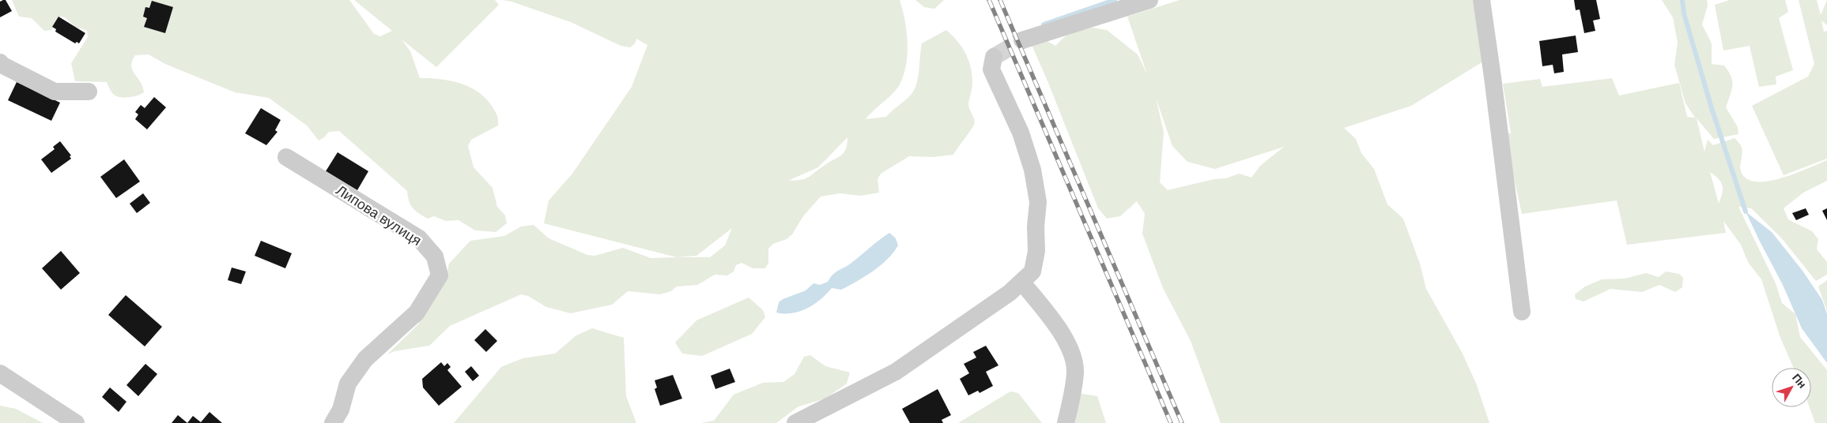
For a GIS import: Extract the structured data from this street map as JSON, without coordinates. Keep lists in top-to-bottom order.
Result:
{
  "streets": {
    "street": ["Липова вулиця"]
  },
  "north": "top right"
}
